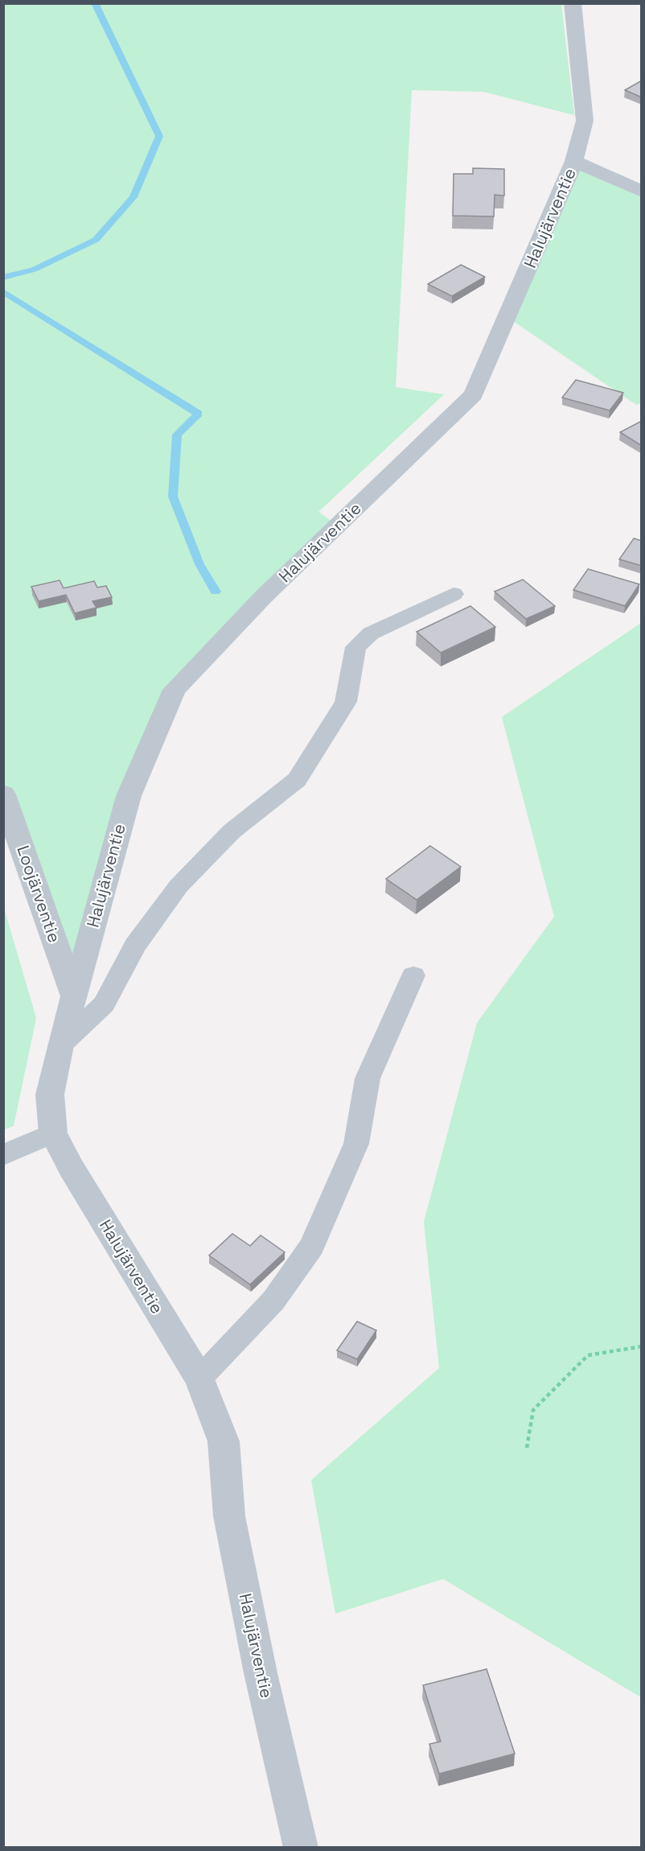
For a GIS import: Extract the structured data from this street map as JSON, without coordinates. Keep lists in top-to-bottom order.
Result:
{
  "streets": {
    "street": ["Halujärventie", "Loojärventie"]
  },
  "crossings": [
    ["Halujärventie", "Loojärventie"]
  ]
}
